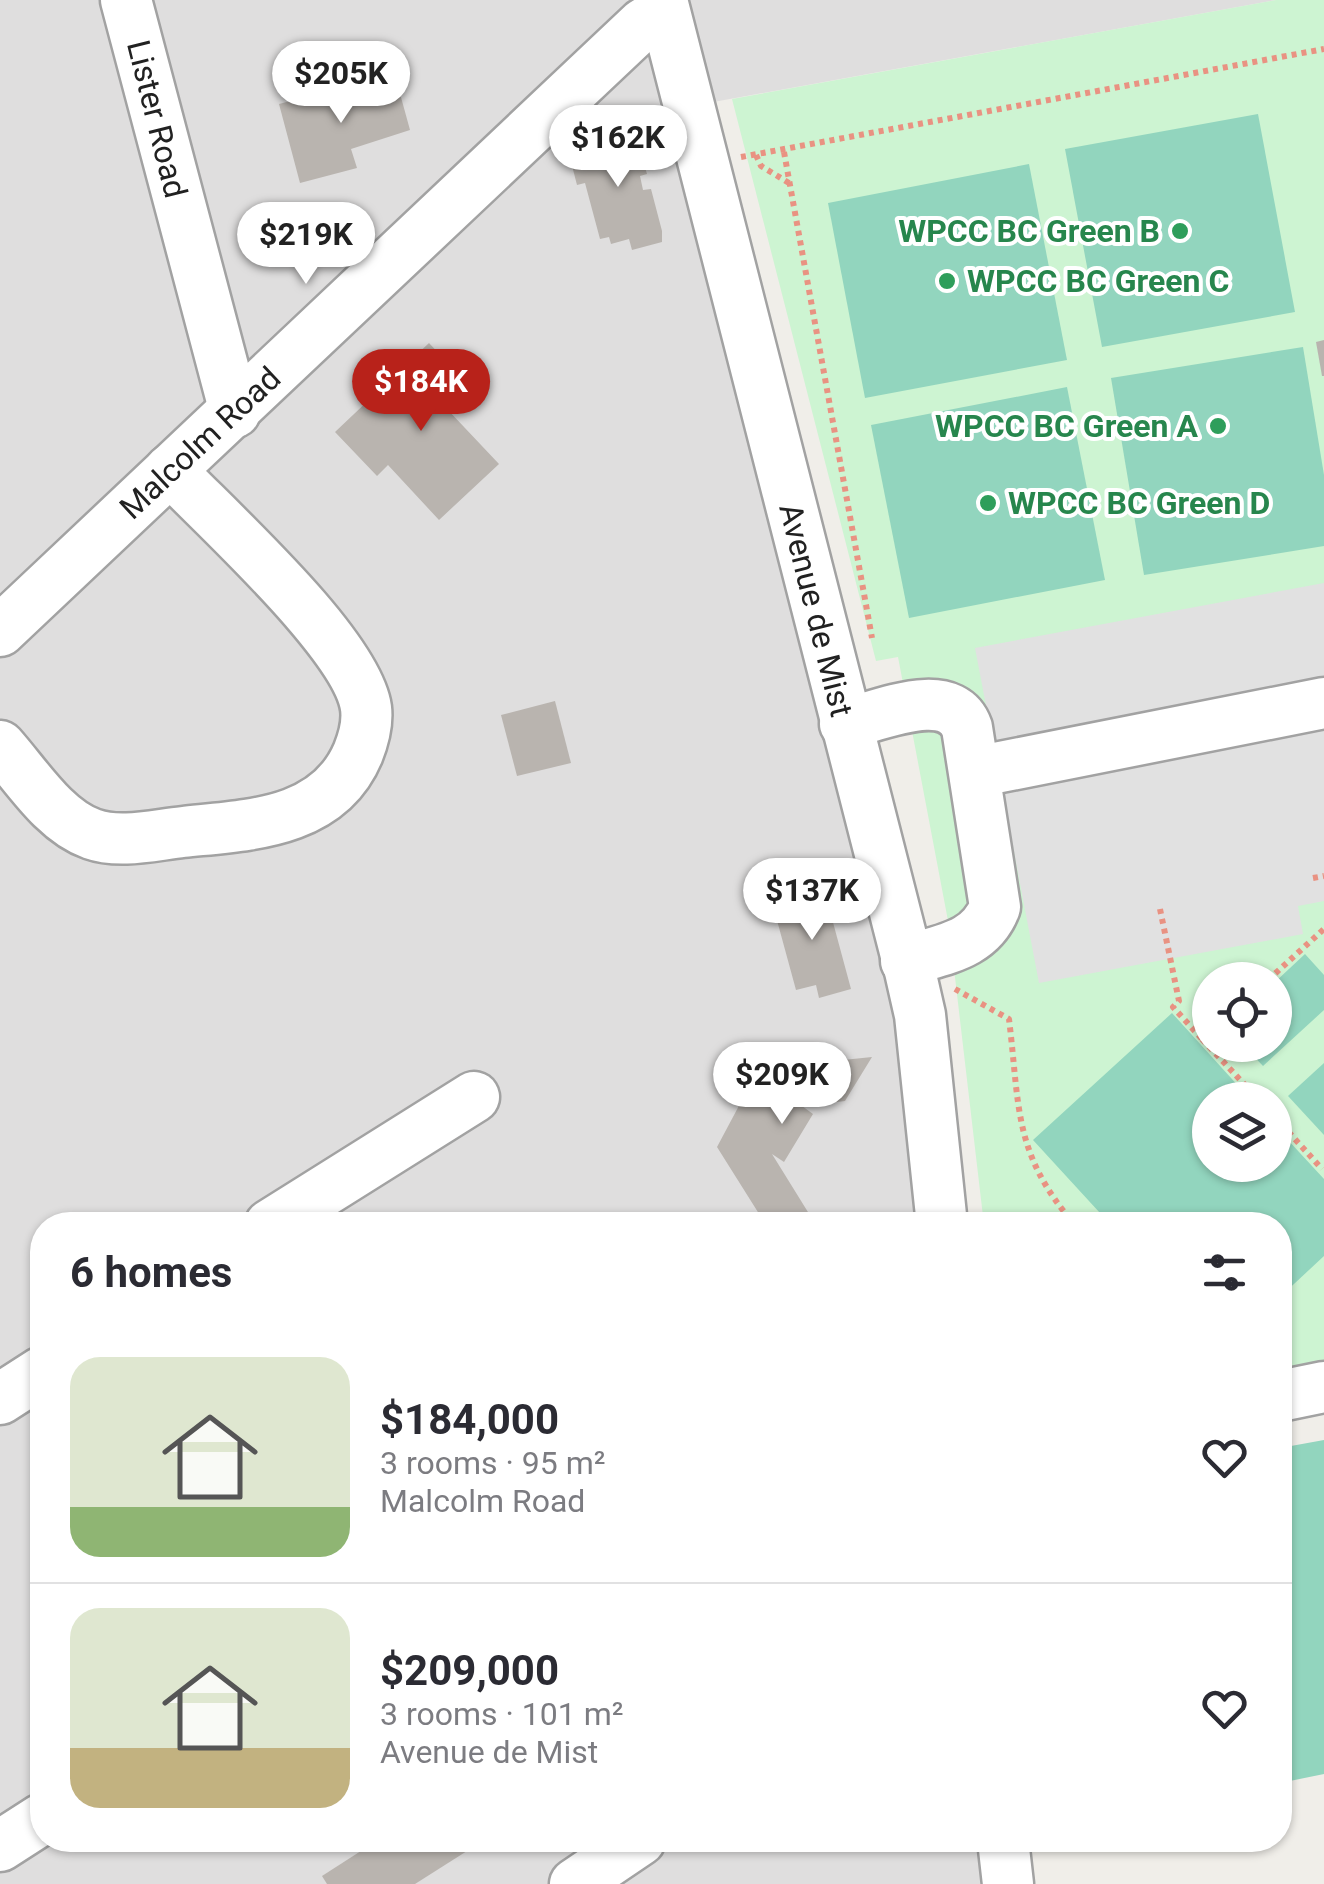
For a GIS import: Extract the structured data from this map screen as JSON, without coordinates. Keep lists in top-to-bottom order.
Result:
{
  "streets": {
    "street": ["Lister Road", "Malcolm Road", "Avenue de Mist"]
  },
  "crossings": [
    ["Lister Road", "Malcolm Road"],
    ["Malcolm Road", "Avenue de Mist"]
  ],
  "places": [
    "WPCC BC Green B",
    "WPCC BC Green C",
    "WPCC BC Green A",
    "WPCC BC Green D"
  ],
  "page": {
    "price": [
      "$205K",
      "$162K",
      "$219K",
      "$184K",
      "$137K",
      "$209K"
    ],
    "heading": "6 homes",
    "list": [
      {
        "name": "$184,000",
        "note": "3 rooms · 95 m² · Malcolm Road"
      },
      {
        "name": "$209,000",
        "note": "3 rooms · 101 m² · Avenue de Mist"
      }
    ]
  }
}
